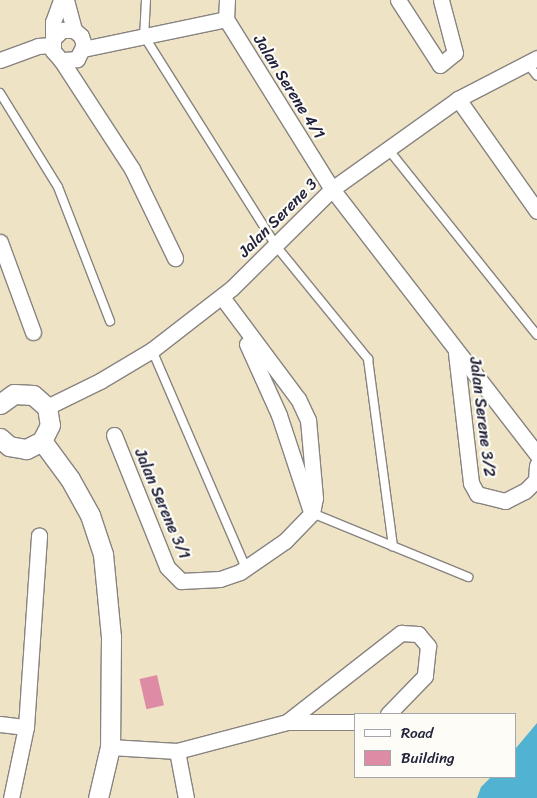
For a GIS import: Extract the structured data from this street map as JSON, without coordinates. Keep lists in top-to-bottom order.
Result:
{
  "streets": {
    "street": [
      "Jalan Serene 4/1",
      "Jalan Serene 3",
      "Jalan Serene 3/2",
      "Jalan Serene 3/1"
    ]
  },
  "crossings": [
    ["Jalan Serene 4/1", "Jalan Serene 3"],
    ["Jalan Serene 4/1", "Jalan Serene 3/2"],
    ["Jalan Serene 3", "Jalan Serene 3/2"]
  ],
  "legend": ["Road", "Building"]
}
